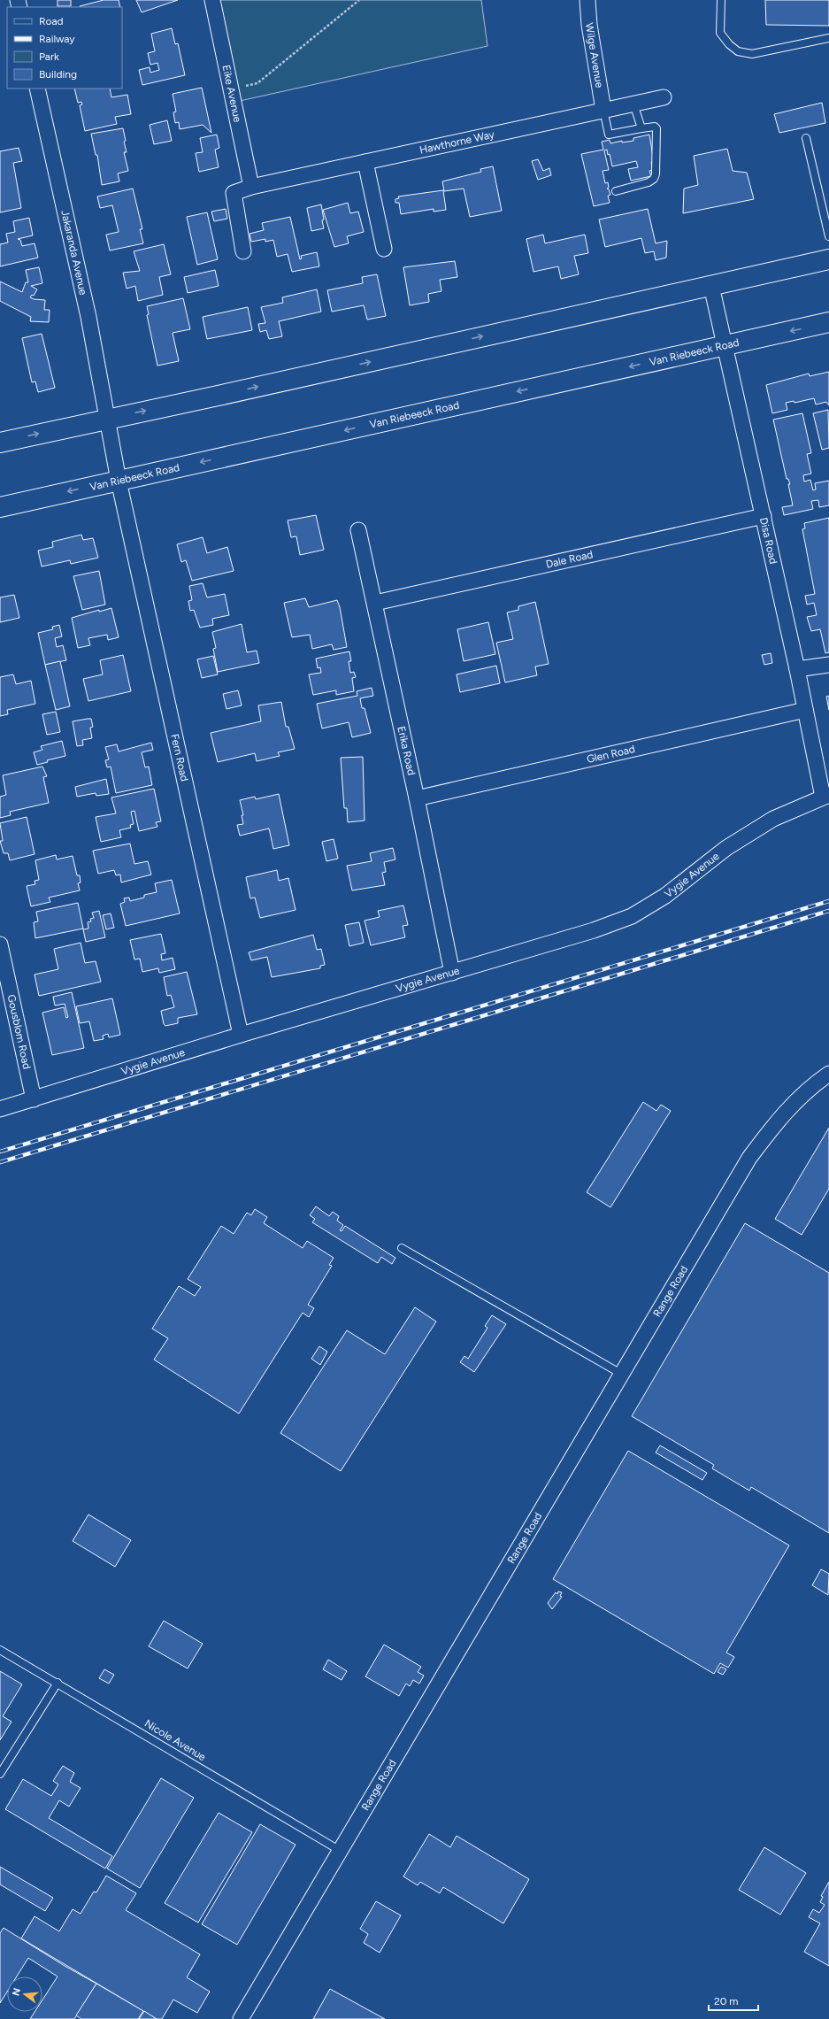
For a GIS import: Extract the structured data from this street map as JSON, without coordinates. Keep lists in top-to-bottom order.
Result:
{
  "streets": {
    "main road": ["Van Riebeeck Road"],
    "street": [
      "Wilge Avenue",
      "Eike Avenue",
      "Hawthorne Way",
      "Jakaranda Avenue",
      "Disa Road",
      "Dale Road",
      "Erika Road",
      "Glen Road",
      "Fern Road",
      "Vygie Avenue",
      "Gousblom Road",
      "Range Road"
    ],
    "lane": ["Nicole Avenue"]
  },
  "crossings": [
    ["Wilge Avenue", "Hawthorne Way"],
    ["Eike Avenue", "Hawthorne Way"],
    ["Jakaranda Avenue", "Van Riebeeck Road"],
    ["Jakaranda Avenue", "Fern Road"],
    ["Van Riebeeck Road", "Disa Road"],
    ["Van Riebeeck Road", "Fern Road"],
    ["Disa Road", "Dale Road"],
    ["Disa Road", "Glen Road"],
    ["Disa Road", "Vygie Avenue"],
    ["Dale Road", "Erika Road"],
    ["Erika Road", "Glen Road"],
    ["Erika Road", "Vygie Avenue"],
    ["Fern Road", "Vygie Avenue"],
    ["Vygie Avenue", "Gousblom Road"],
    ["Range Road", "Nicole Avenue"]
  ],
  "legend": [
    "Road",
    "Railway",
    "Park",
    "Building"
  ],
  "scale_bar": "20 m",
  "north": "left"
}
